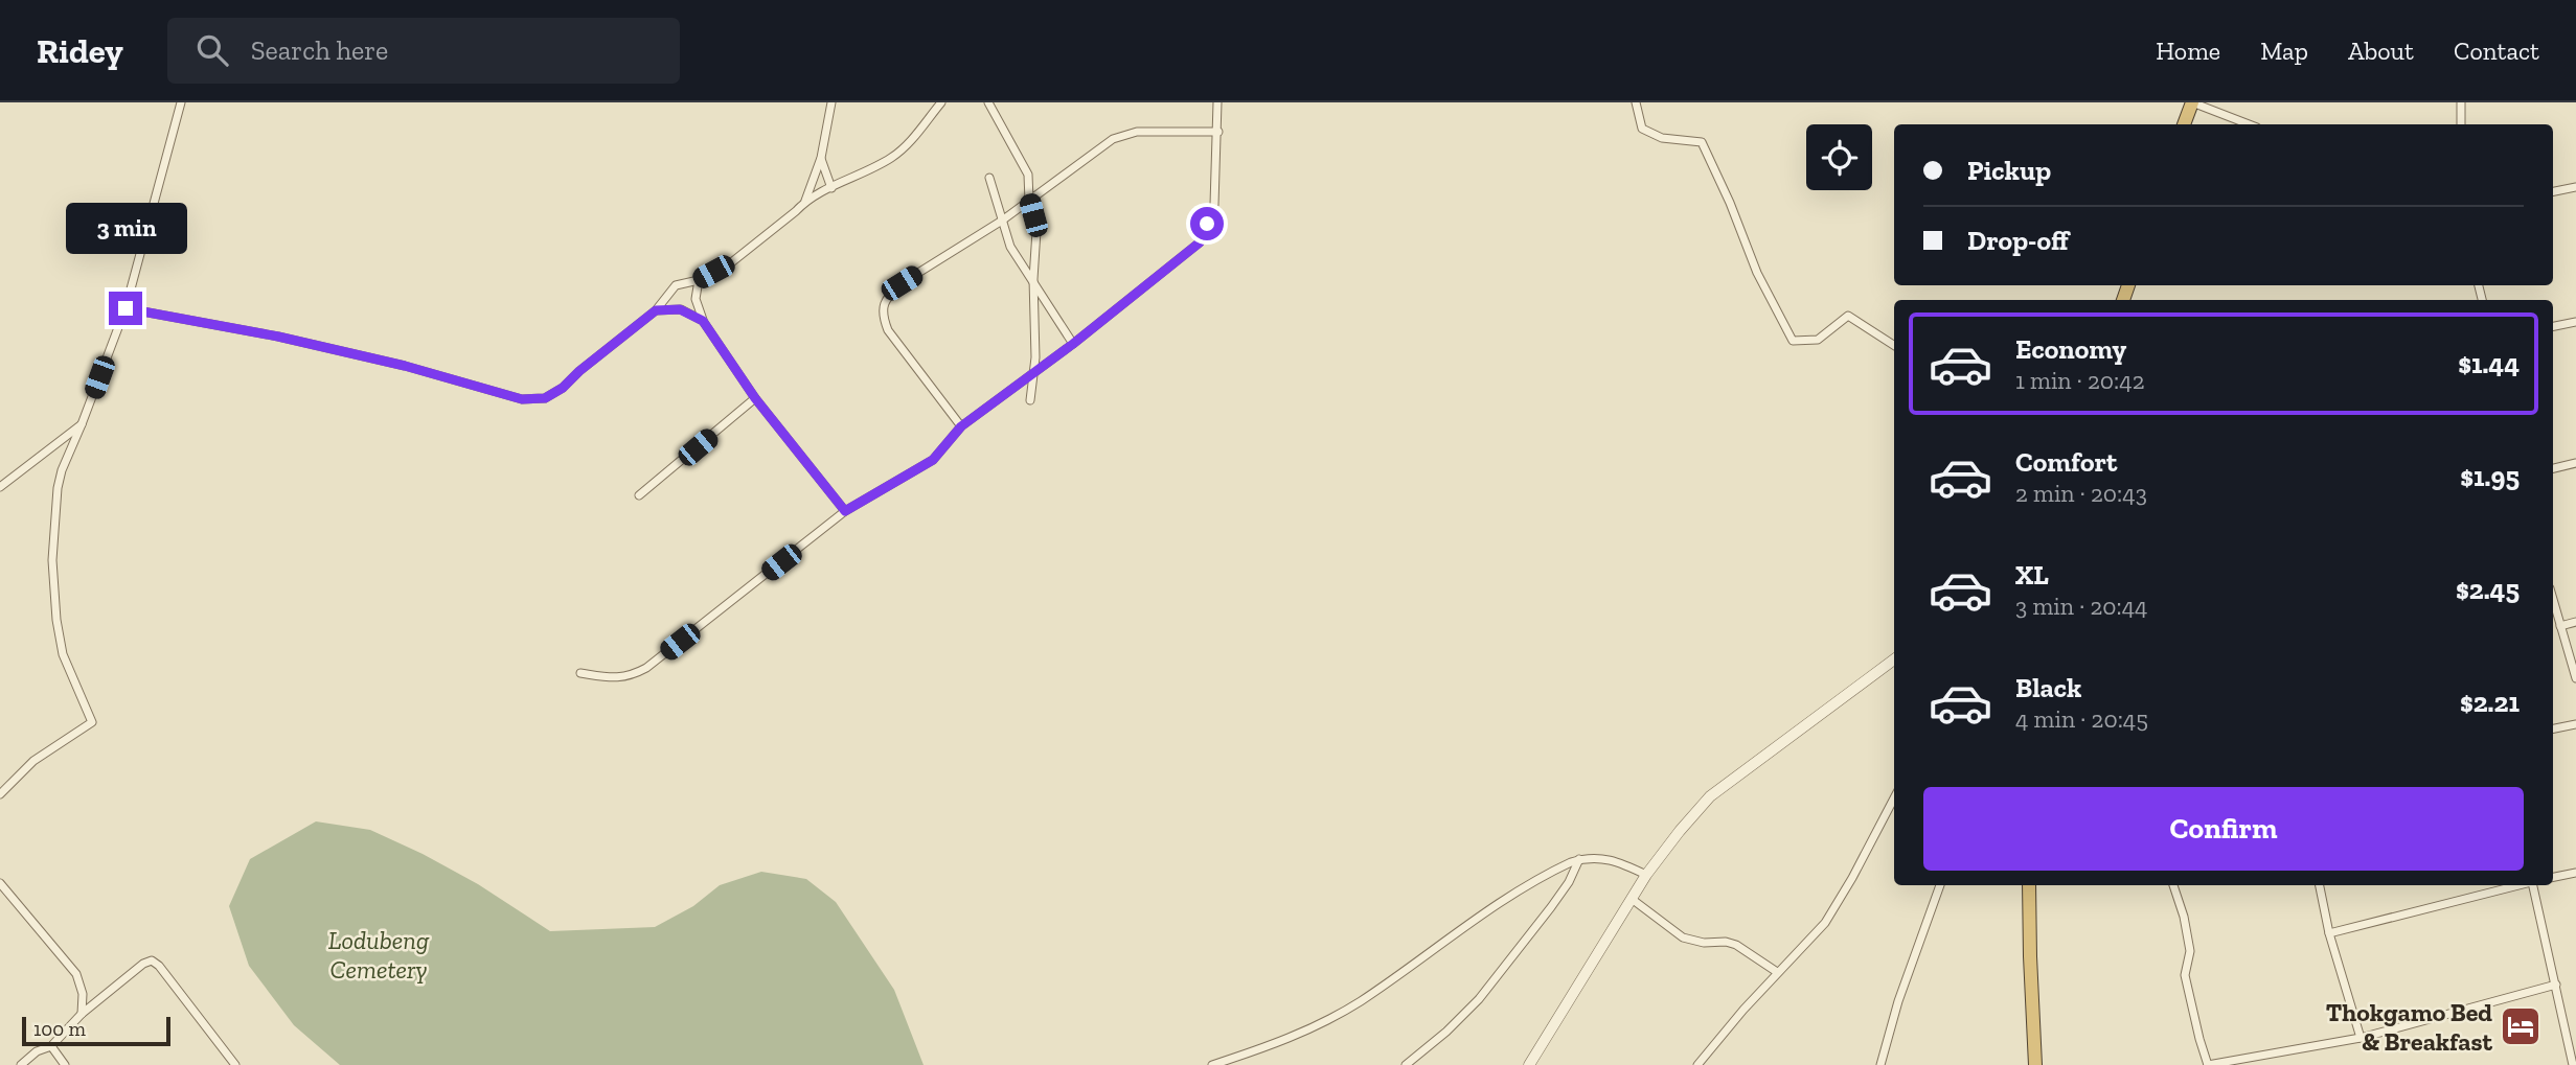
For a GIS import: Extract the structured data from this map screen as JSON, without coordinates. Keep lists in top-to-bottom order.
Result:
{
  "parks": ["Lodubeng Cemetery"],
  "places": {
    "hotel": ["Thokgamo Bed & Breakfast"]
  },
  "scale_bar": "100 m",
  "page": {
    "header": "Ridey",
    "search": "Search here",
    "nav": [
      "Home",
      "Map",
      "About",
      "Contact"
    ],
    "banner": ["Pickup", "Drop-off"],
    "bubble": "3 min",
    "list": [
      {
        "name": "Economy",
        "note": "1 min · 20:42",
        "value": "$1.44"
      },
      {
        "name": "Comfort",
        "note": "2 min · 20:43",
        "value": "$1.95"
      },
      {
        "name": "XL",
        "note": "3 min · 20:44",
        "value": "$2.45"
      },
      {
        "name": "Black",
        "note": "4 min · 20:45",
        "value": "$2.21"
      }
    ],
    "buttons": "Confirm",
    "scale": "100 m"
  }
}
